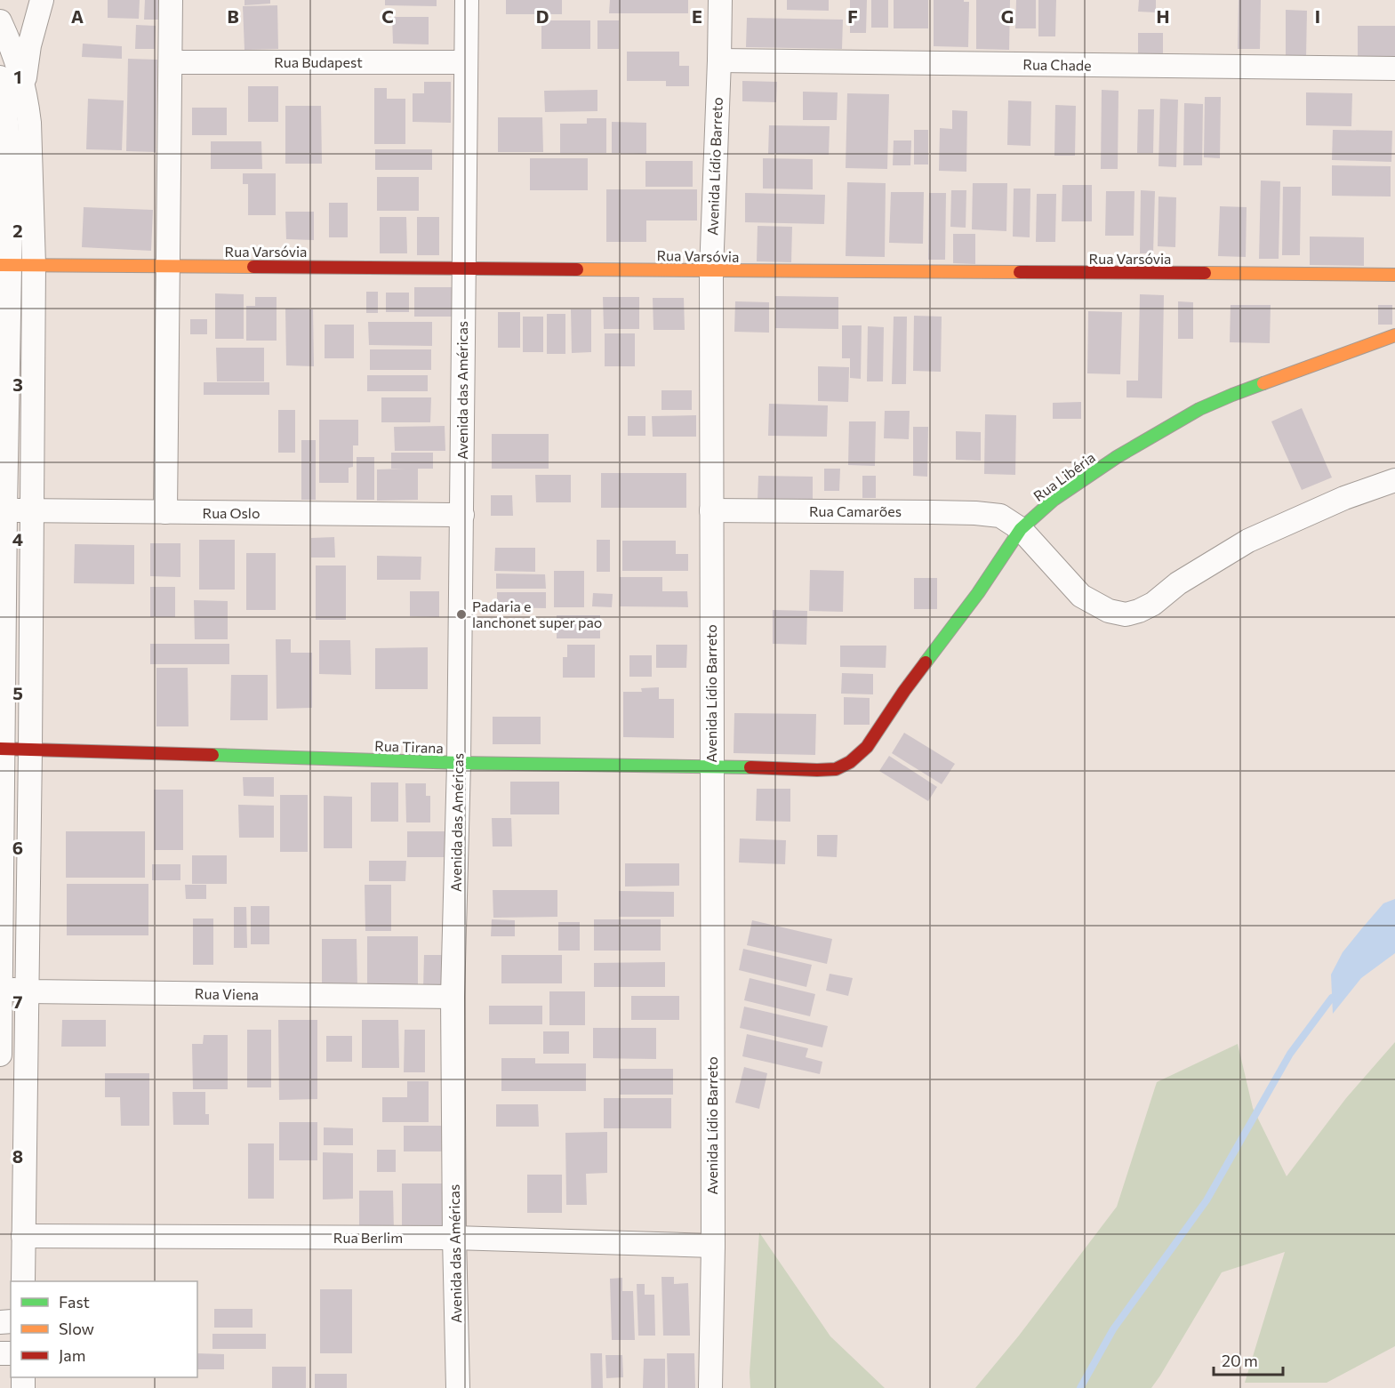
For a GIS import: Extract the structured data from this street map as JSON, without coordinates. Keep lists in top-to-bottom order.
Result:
{
  "streets": {
    "street": [
      "Rua Budapest",
      "Rua Chade",
      "Avenida Lídio Barreto",
      "Rua Varsóvia",
      "Avenida das Américas",
      "Rua Libéria",
      "Rua Camarões",
      "Rua Oslo",
      "Rua Tirana",
      "Rua Viena",
      "Rua Berlim"
    ]
  },
  "crossings": [
    ["Rua Budapest", "Avenida das Américas"],
    ["Rua Chade", "Avenida Lídio Barreto"],
    ["Avenida Lídio Barreto", "Rua Varsóvia"],
    ["Avenida Lídio Barreto", "Rua Camarões"],
    ["Avenida Lídio Barreto", "Rua Tirana"],
    ["Avenida Lídio Barreto", "Rua Berlim"],
    ["Rua Varsóvia", "Avenida das Américas"],
    ["Avenida das Américas", "Rua Oslo"],
    ["Avenida das Américas", "Rua Tirana"],
    ["Avenida das Américas", "Rua Viena"],
    ["Avenida das Américas", "Rua Berlim"],
    ["Rua Libéria", "Rua Camarões"],
    ["Rua Libéria", "Rua Tirana"]
  ],
  "places": ["Padaria e lanchonet super pao"],
  "legend": ["Fast", "Slow", "Jam"],
  "scale_bar": "20 m",
  "grid": {
    "columns": [
      "A",
      "B",
      "C",
      "D",
      "E",
      "F",
      "G",
      "H",
      "I"
    ],
    "rows": [
      "1",
      "2",
      "3",
      "4",
      "5",
      "6",
      "7",
      "8"
    ]
  }
}
